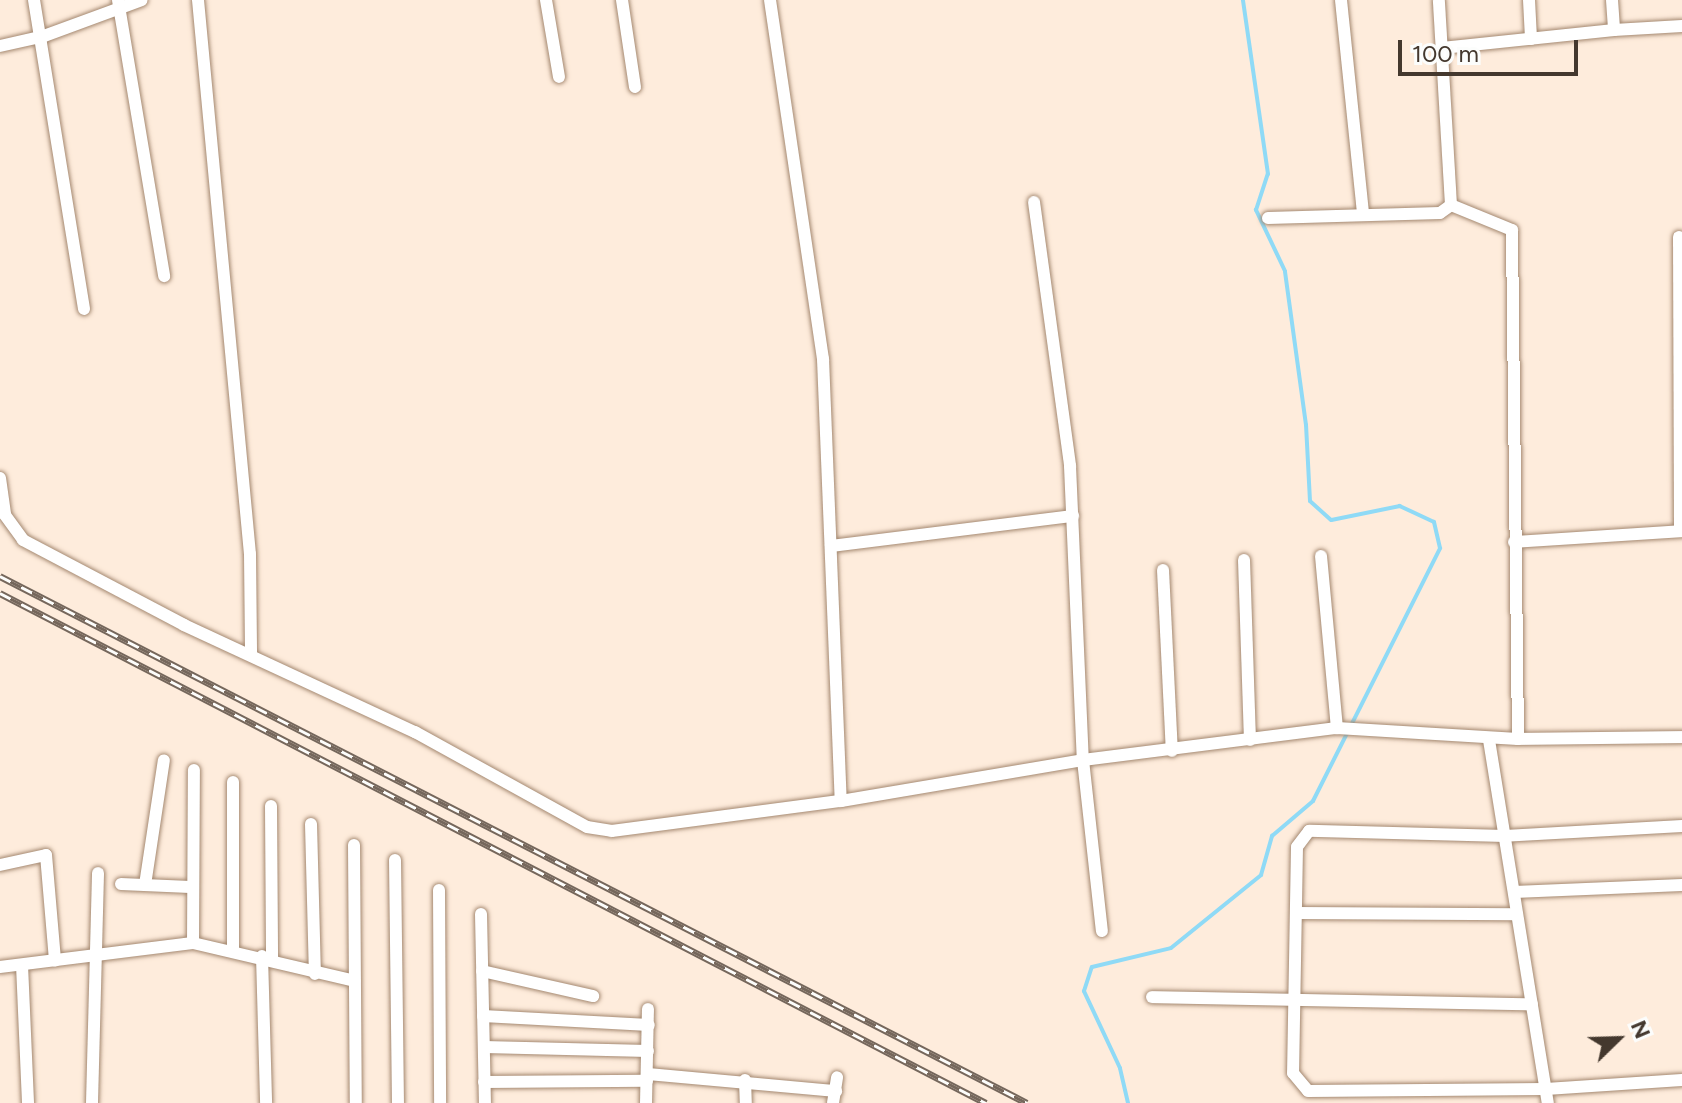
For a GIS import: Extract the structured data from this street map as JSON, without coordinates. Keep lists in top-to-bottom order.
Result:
{
  "scale_bar": "100 m",
  "north": "top right"
}
